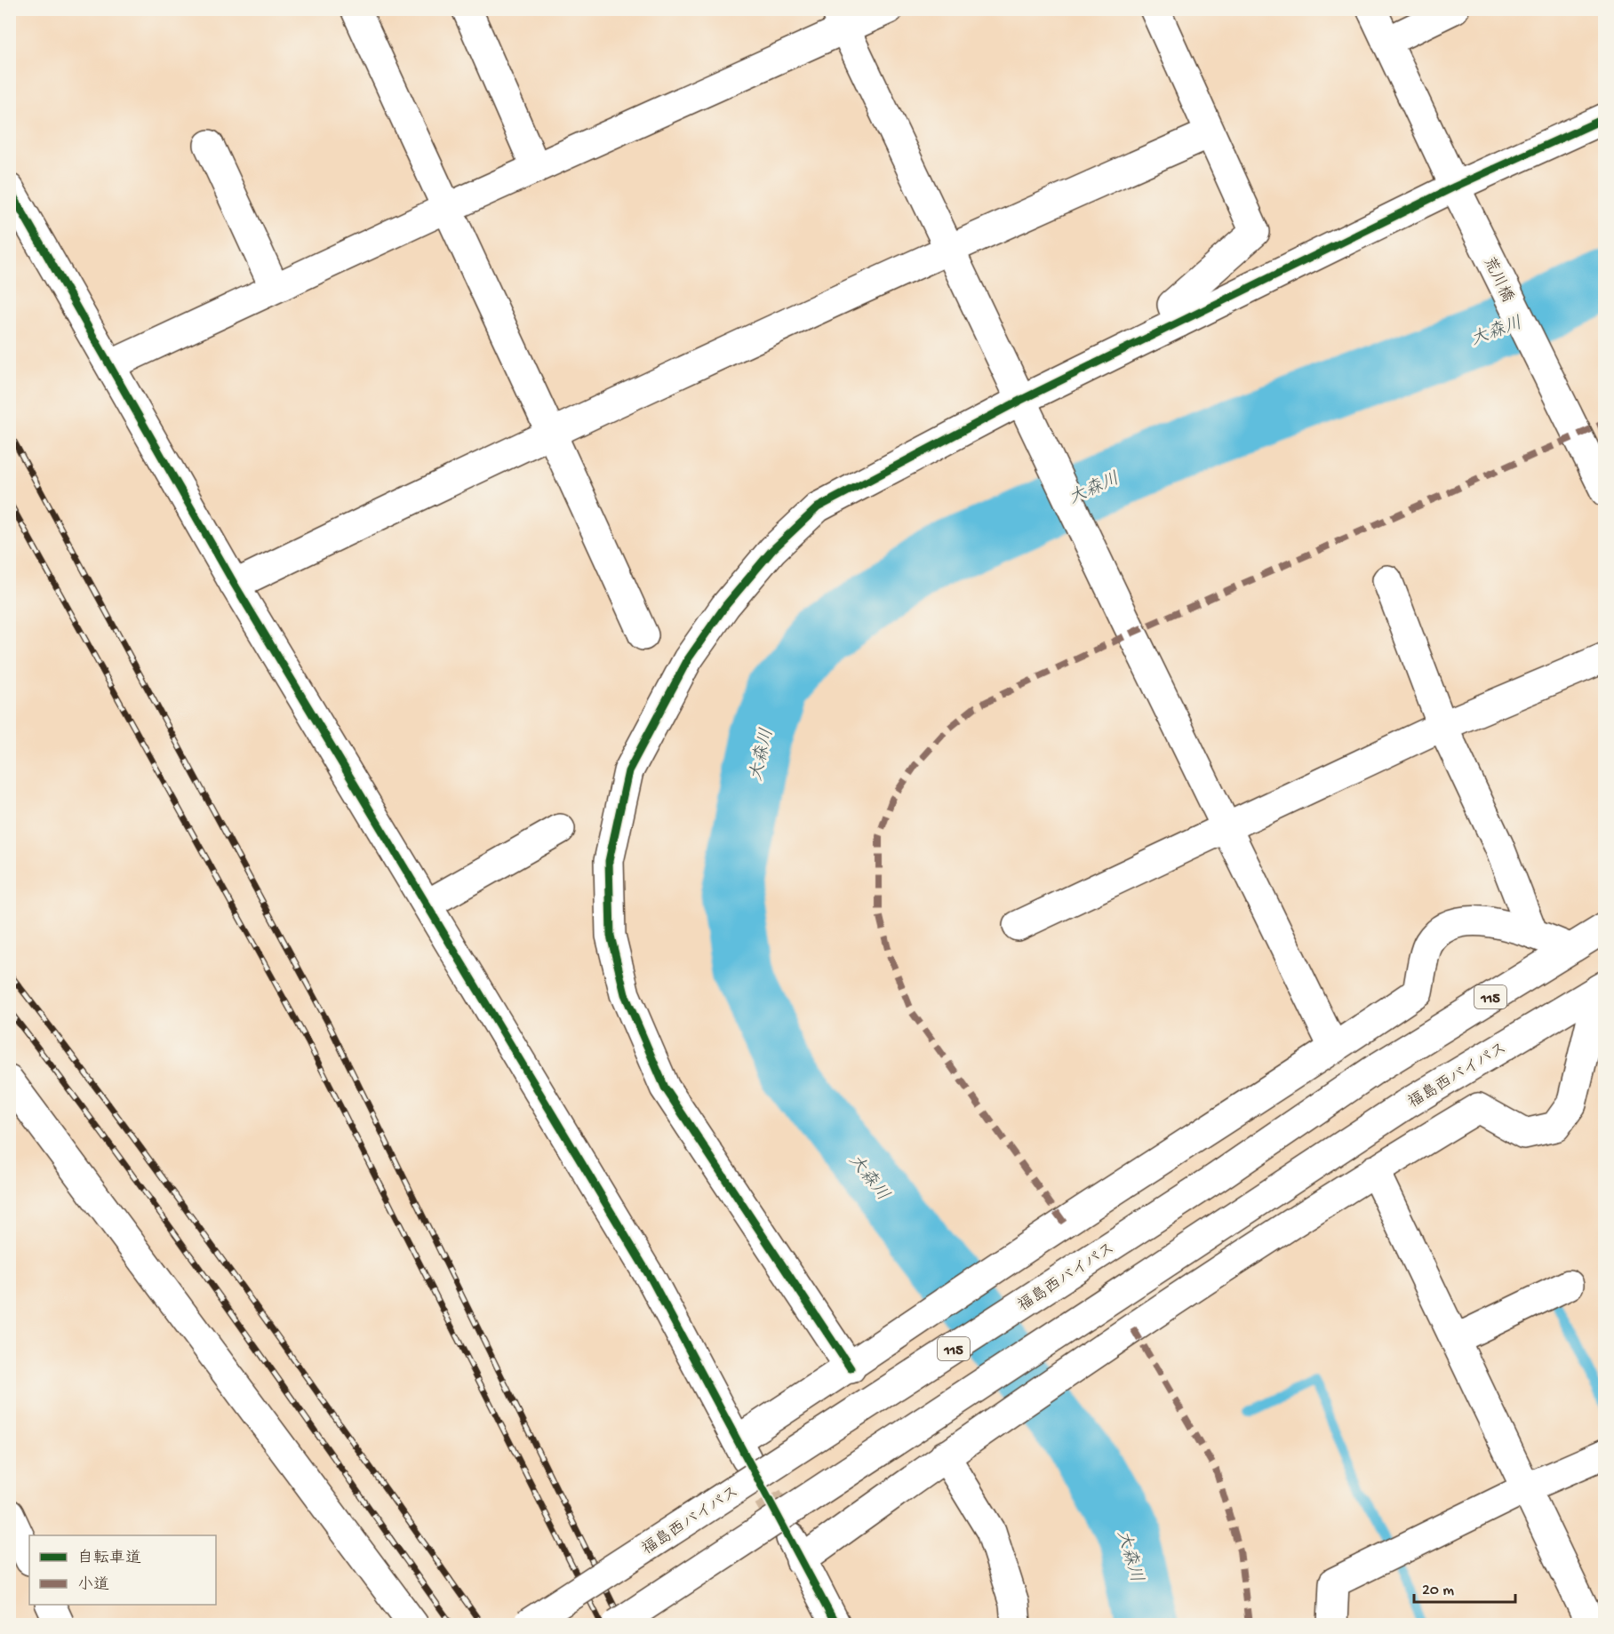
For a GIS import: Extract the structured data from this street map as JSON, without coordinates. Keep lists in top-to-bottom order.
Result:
{
  "streets": {
    "main road": ["荒川橋", "115", "福島西バイパス"]
  },
  "water": ["大森川"],
  "legend": ["自転車道", "小道"],
  "scale_bar": "20 m"
}
